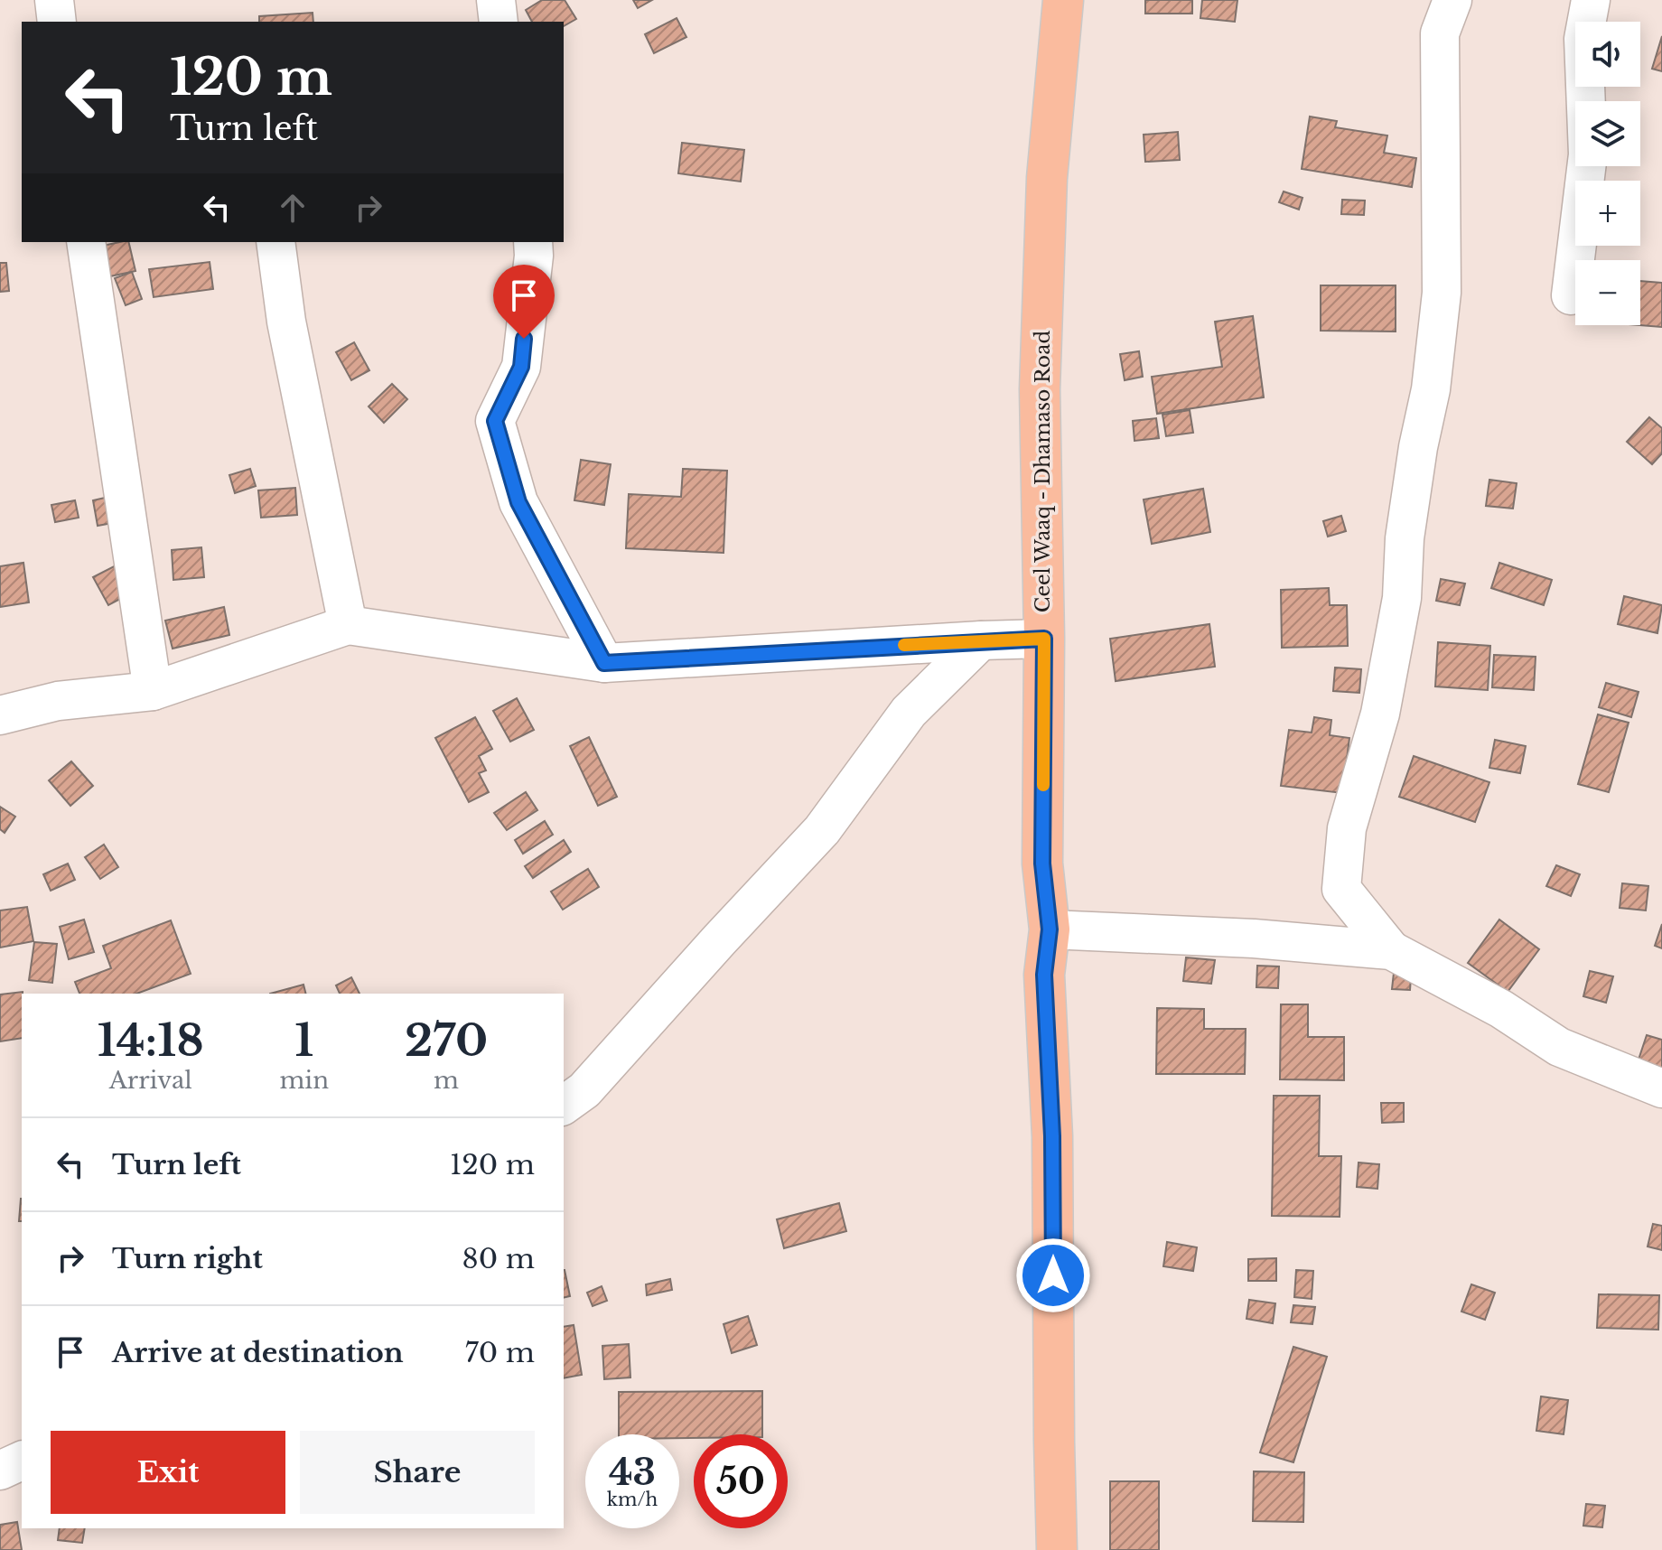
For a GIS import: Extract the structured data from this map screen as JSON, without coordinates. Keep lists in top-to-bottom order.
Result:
{
  "streets": {
    "main road": ["Ceel Waaq - Dhamaso Road"]
  },
  "page": {
    "map_buttons": ["+", "−"],
    "turn": ["120 m", "Turn left"],
    "eta": [
      "14:18",
      "Arrival",
      "1",
      "min",
      "270",
      "m"
    ],
    "list": [
      {
        "name": "Turn left",
        "value": "120 m"
      },
      {
        "name": "Turn right",
        "value": "80 m"
      },
      {
        "name": "Arrive at destination",
        "value": "70 m"
      }
    ],
    "buttons": ["Exit", "Share"],
    "speed": "43 km/h",
    "limit": "50"
  }
}
